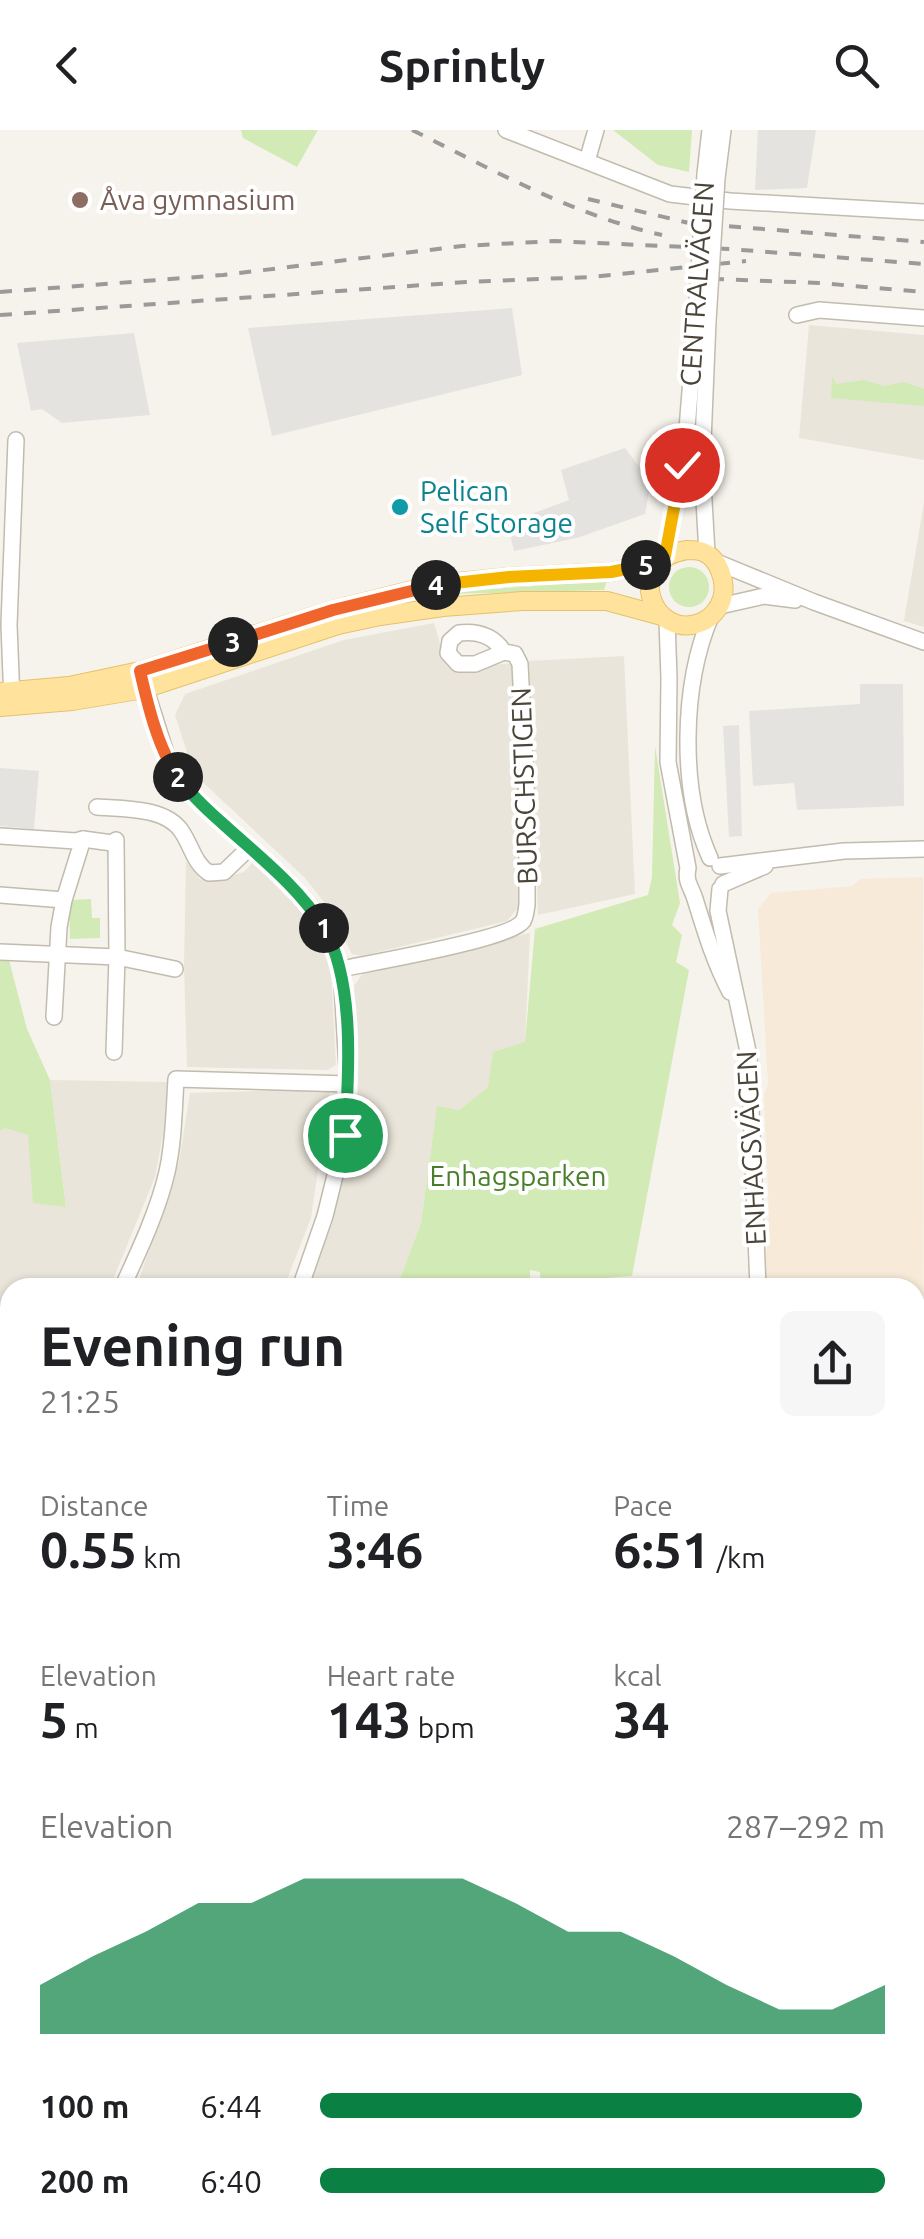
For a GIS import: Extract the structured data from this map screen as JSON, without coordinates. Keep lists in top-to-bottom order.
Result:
{
  "streets": {
    "street": ["CENTRALVÄGEN", "BURSCHSTIGEN", "ENHAGSVÄGEN"]
  },
  "parks": ["Enhagsparken"],
  "places": ["Åva gymnasium", "Pelican Self Storage"],
  "page": {
    "header": "Sprintly",
    "pins": [
      "5",
      "4",
      "3",
      "2",
      "1"
    ],
    "heading": ["Evening run", "21:25"],
    "stats": [
      ["Distance", "0.55 km"],
      ["Time", "3:46"],
      ["Pace", "6:51 /km"],
      ["Elevation", "5 m"],
      ["Heart rate", "143 bpm"],
      ["kcal", "34"]
    ],
    "chart": ["Elevation", "287–292 m"],
    "list": [
      {
        "name": "100 m",
        "note": "6:44"
      },
      {
        "name": "200 m",
        "note": "6:40"
      }
    ]
  }
}
